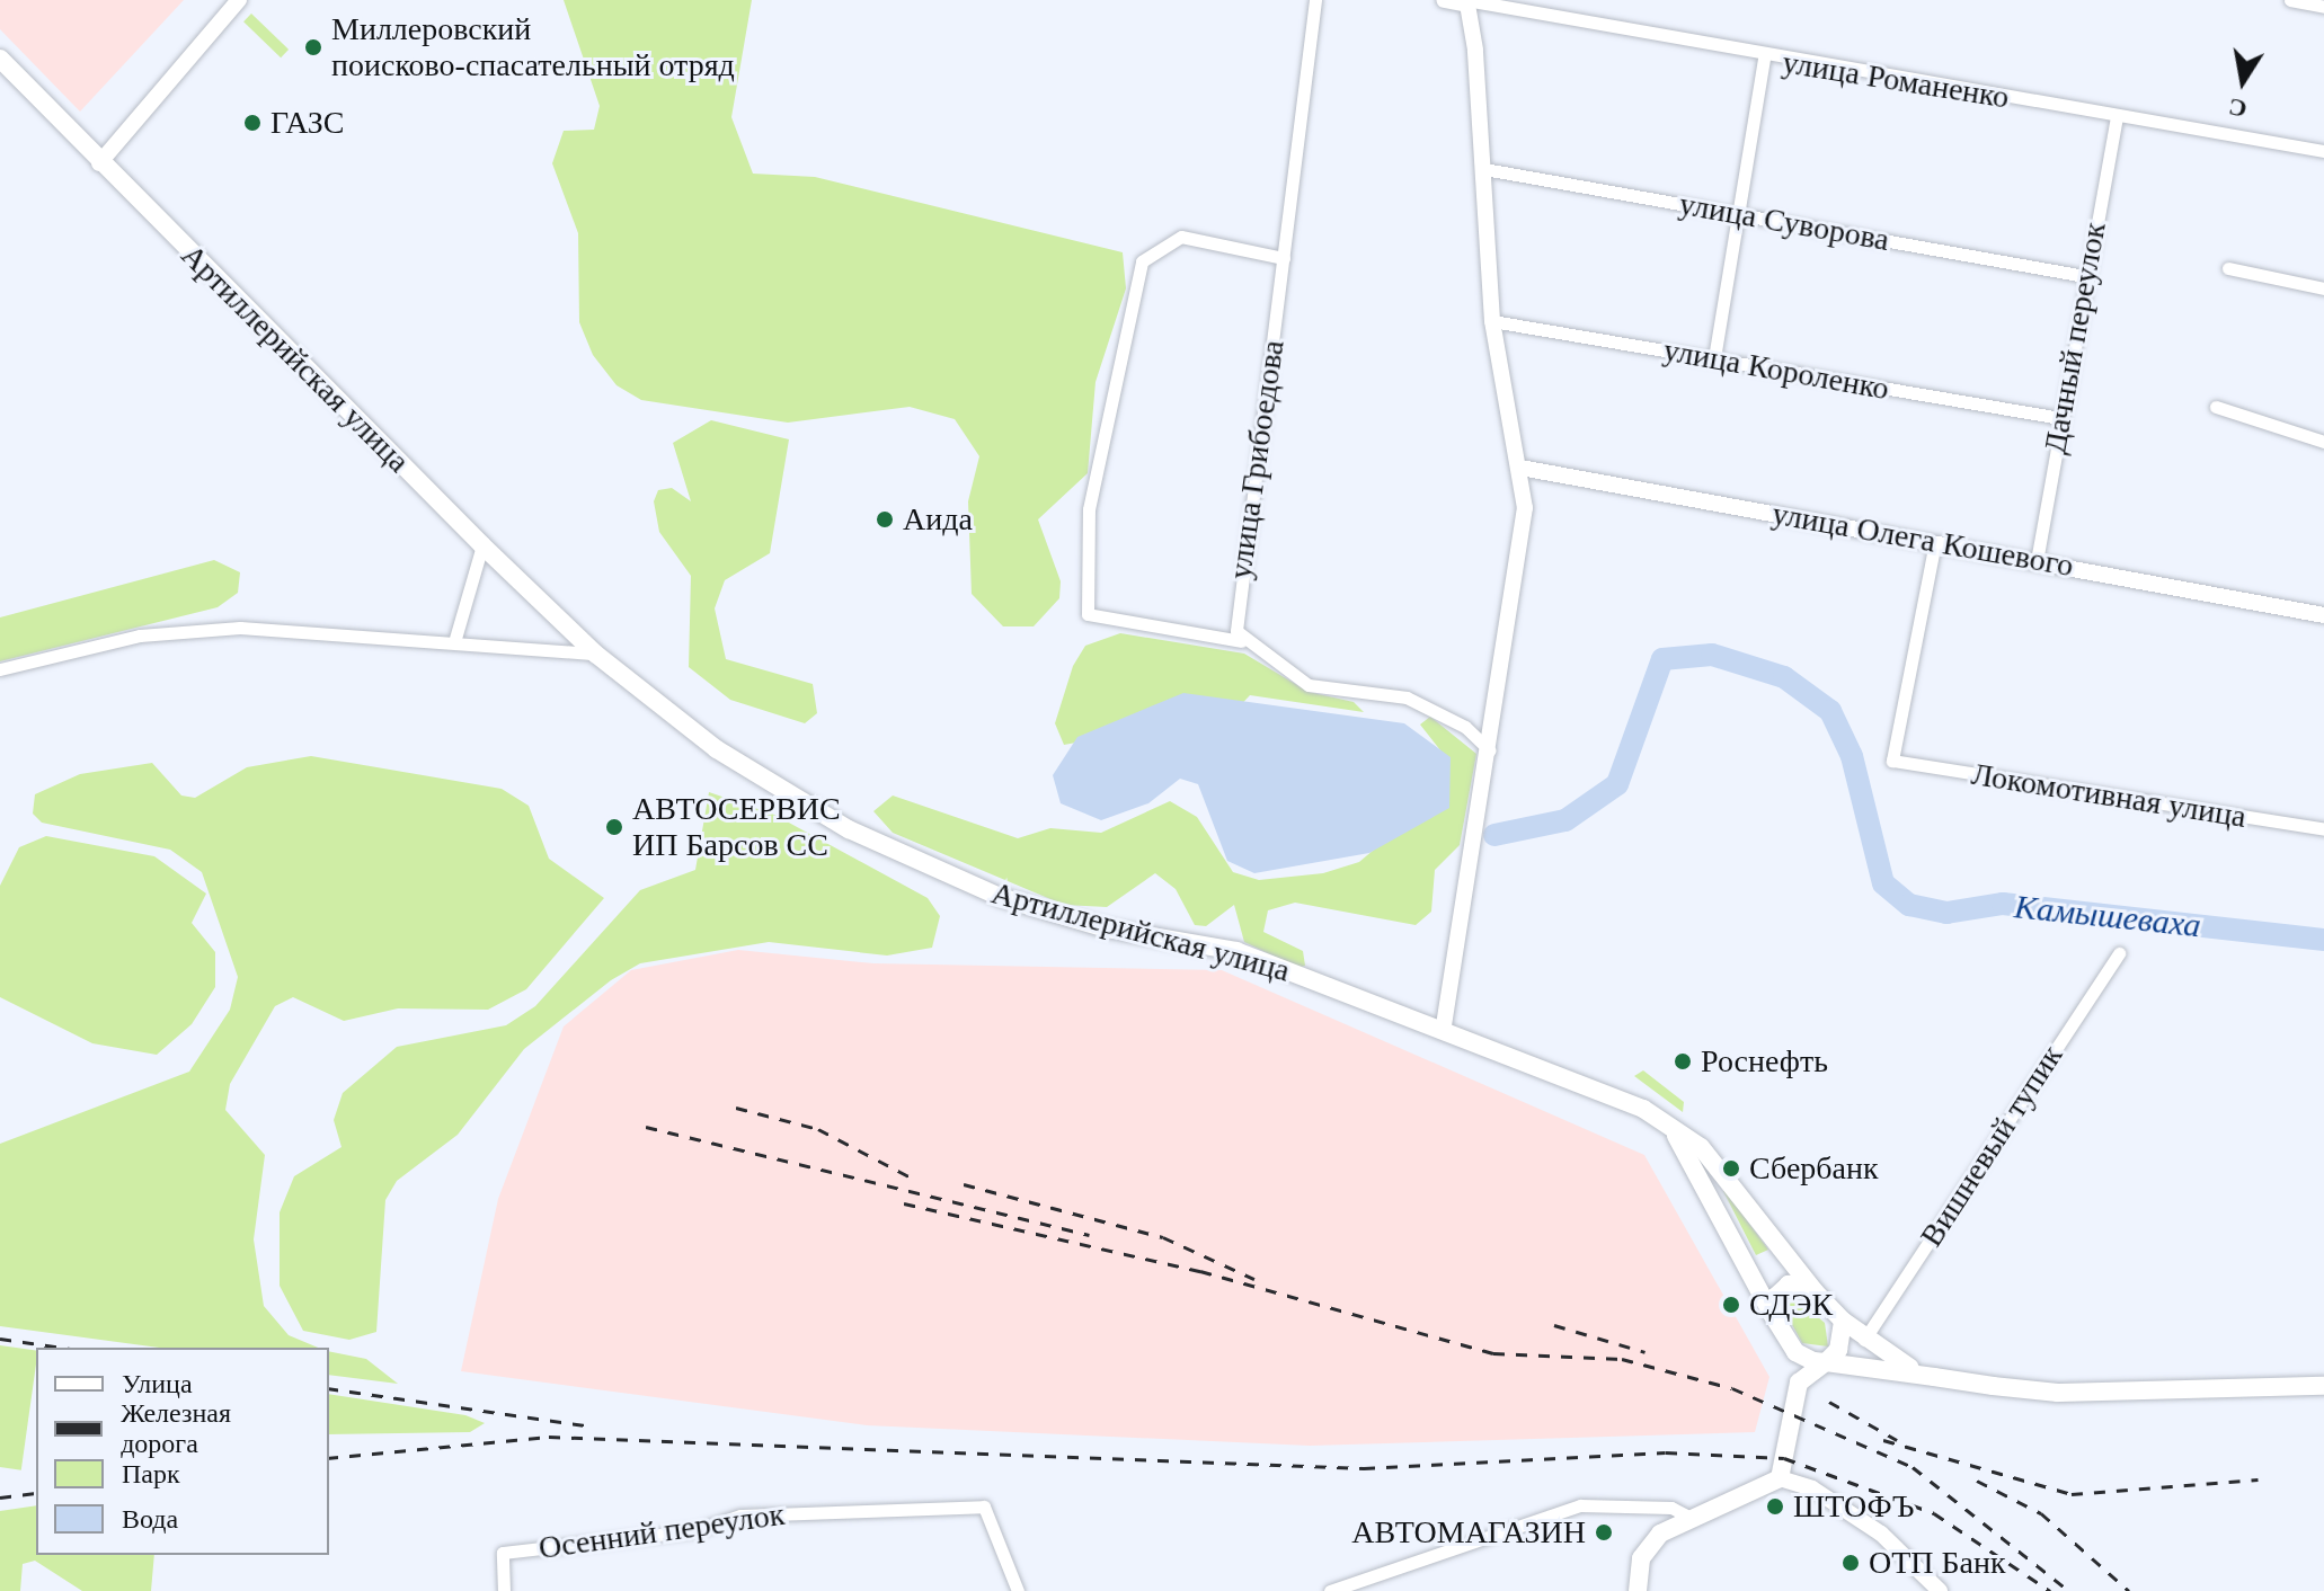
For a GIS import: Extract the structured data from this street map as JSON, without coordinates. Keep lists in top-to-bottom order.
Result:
{
  "streets": {
    "main road": ["Артиллерийская улица"],
    "street": [
      "улица Романенко",
      "улица Суворова",
      "Дачный переулок",
      "улица Короленко",
      "улица Грибоедова",
      "улица Олега Кошевого",
      "Локомотивная улица",
      "Вишневый тупик",
      "Осенний переулок"
    ]
  },
  "crossings": [
    ["улица Романенко", "Дачный переулок"],
    ["улица Суворова", "Дачный переулок"],
    ["Дачный переулок", "улица Короленко"],
    ["Дачный переулок", "улица Олега Кошевого"],
    ["Артиллерийская улица", "Вишневый тупик"],
    ["улица Олега Кошевого", "Локомотивная улица"]
  ],
  "water": ["Камышеваха"],
  "places": [
    "Миллеровский поисково-спасательный отряд",
    "ГАЗС",
    "Аида",
    "АВТОСЕРВИС ИП Барсов СС",
    "Роснефть",
    "Сбербанк",
    "СДЭК",
    "ШТОФЪ",
    "АВТОМАГАЗИН",
    "ОТП Банк"
  ],
  "legend": [
    "Улица",
    "Железная дорога",
    "Парк",
    "Вода"
  ],
  "north": "bottom"
}
